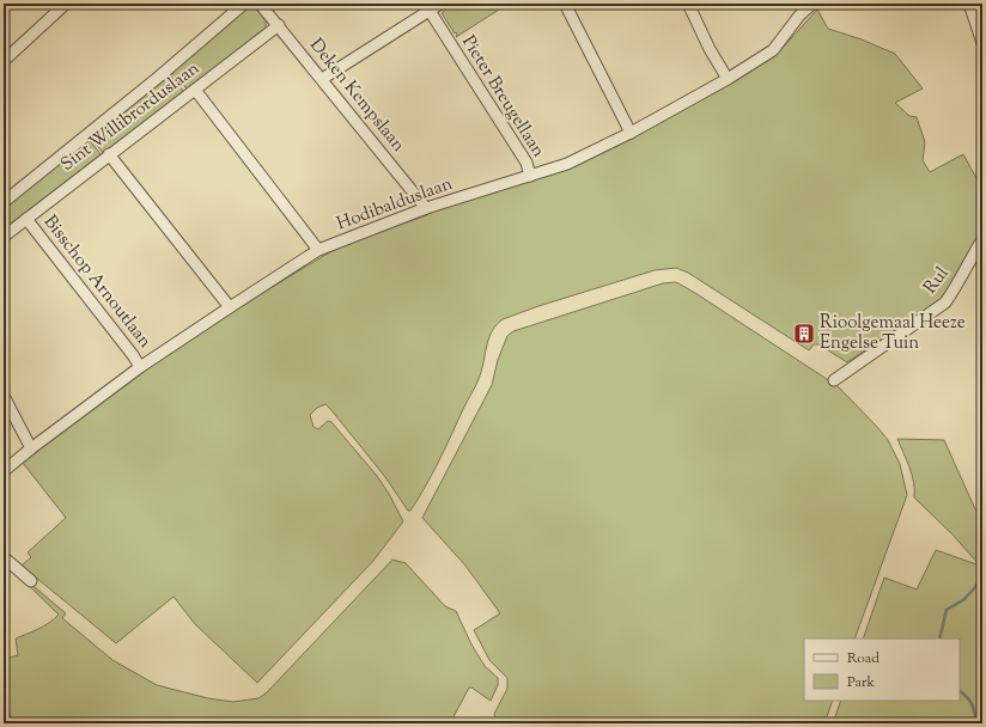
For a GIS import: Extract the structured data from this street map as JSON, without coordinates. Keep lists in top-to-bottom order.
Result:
{
  "streets": {
    "street": [
      "Deken Kempslaan",
      "Pieter Breugellaan",
      "Sint Willibrorduslaan",
      "Hodibalduslaan",
      "Rul",
      "Bisschop Arnoutlaan"
    ]
  },
  "crossings": [
    ["Deken Kempslaan", "Sint Willibrorduslaan"],
    ["Deken Kempslaan", "Hodibalduslaan"],
    ["Pieter Breugellaan", "Hodibalduslaan"],
    ["Sint Willibrorduslaan", "Bisschop Arnoutlaan"],
    ["Hodibalduslaan", "Bisschop Arnoutlaan"]
  ],
  "places": {
    "building": ["Rioolgemaal Heeze Engelse Tuin"]
  },
  "legend": ["Road", "Park"]
}
